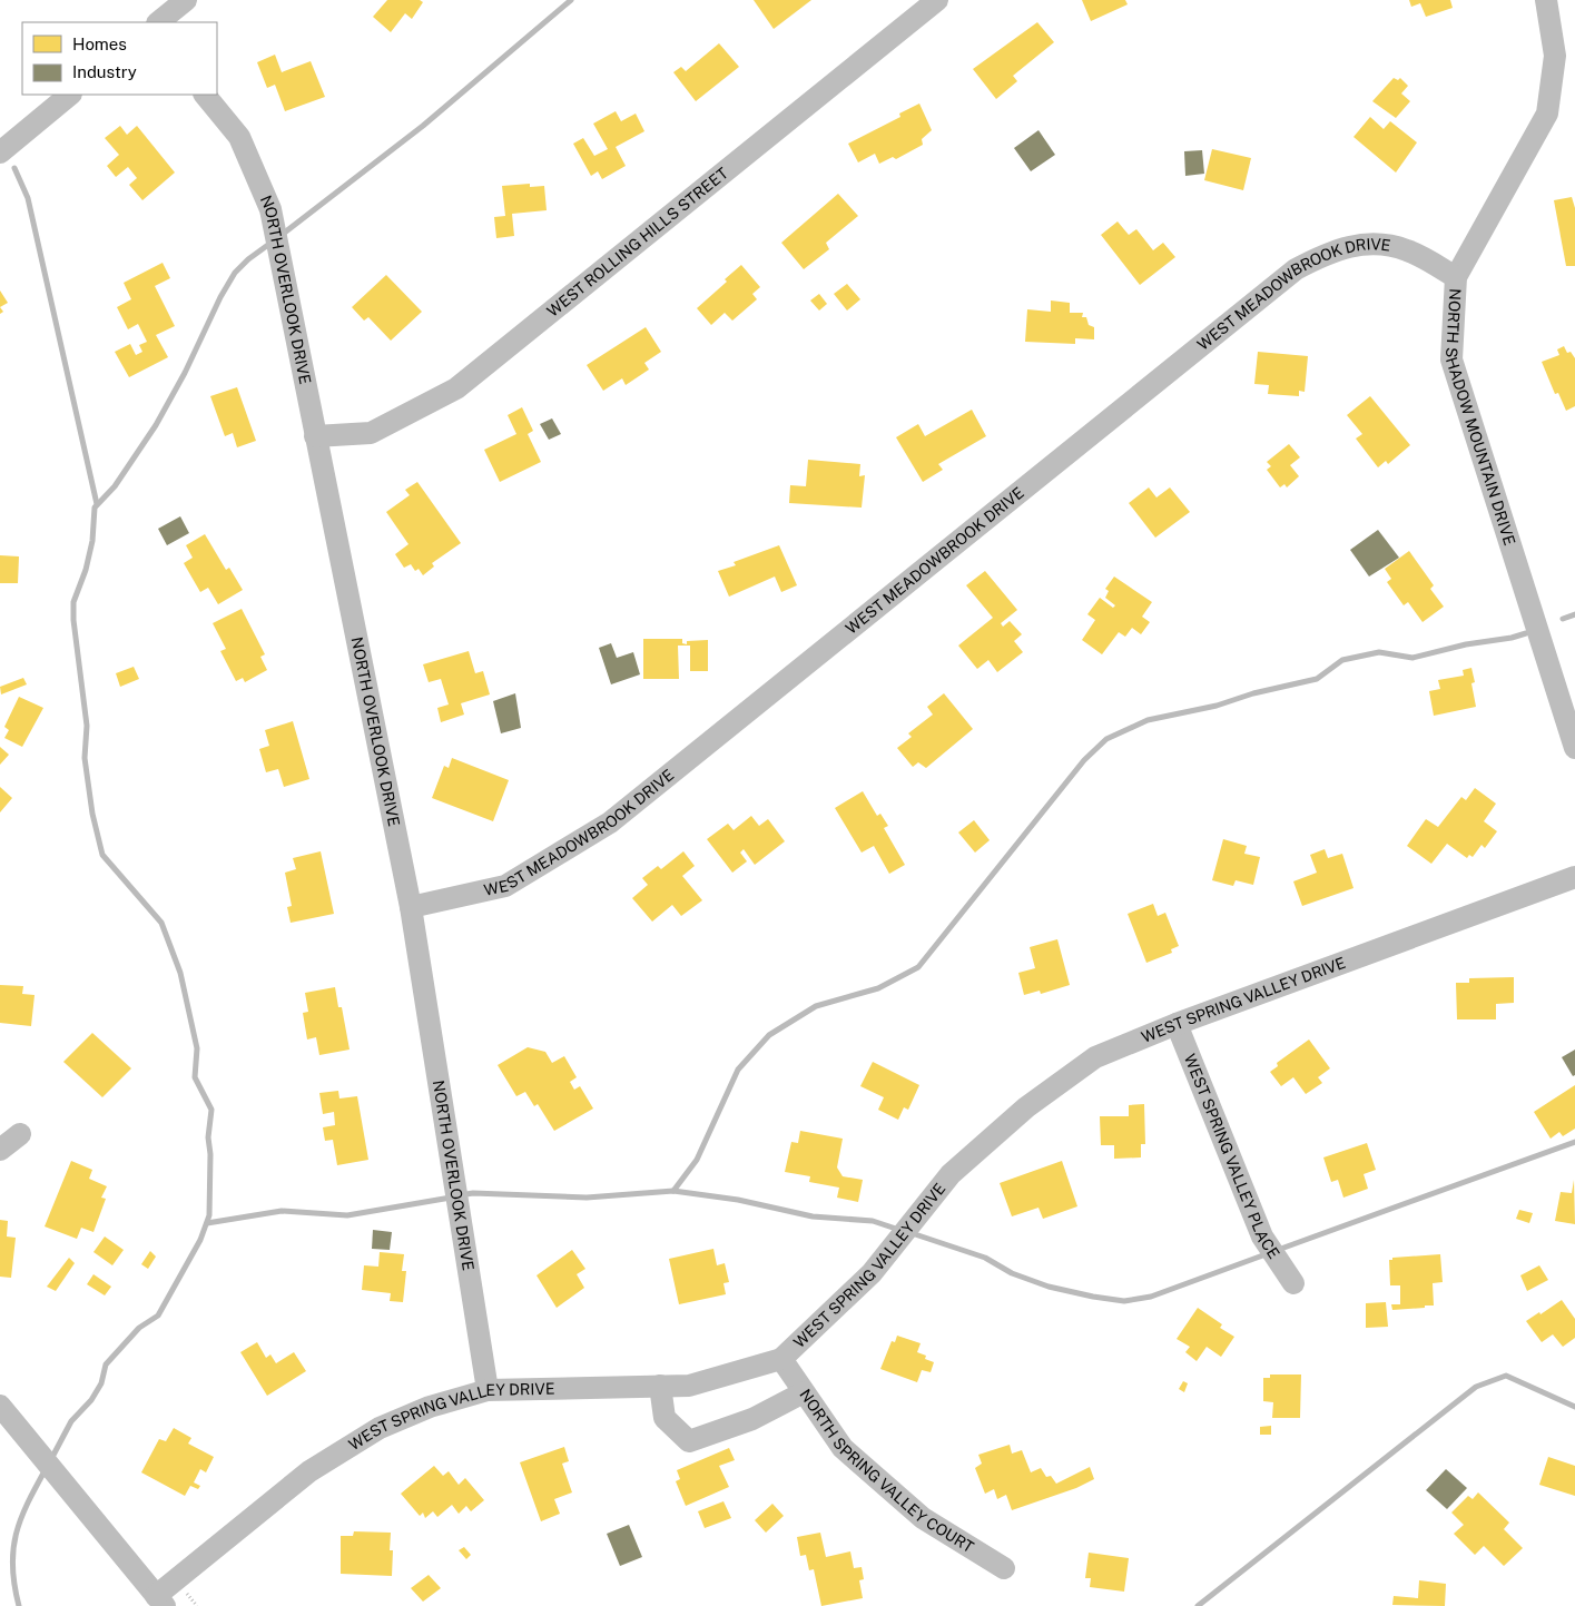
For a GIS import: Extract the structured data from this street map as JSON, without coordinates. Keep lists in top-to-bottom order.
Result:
{
  "streets": {
    "street": [
      "WEST ROLLING HILLS STREET",
      "NORTH OVERLOOK DRIVE",
      "WEST MEADOWBROOK DRIVE",
      "NORTH SHADOW MOUNTAIN DRIVE",
      "WEST SPRING VALLEY DRIVE",
      "WEST SPRING VALLEY PLACE",
      "NORTH SPRING VALLEY COURT"
    ]
  },
  "crossings": [
    ["WEST ROLLING HILLS STREET", "NORTH OVERLOOK DRIVE"],
    ["NORTH OVERLOOK DRIVE", "WEST MEADOWBROOK DRIVE"],
    ["NORTH OVERLOOK DRIVE", "WEST SPRING VALLEY DRIVE"],
    ["WEST MEADOWBROOK DRIVE", "NORTH SHADOW MOUNTAIN DRIVE"],
    ["WEST SPRING VALLEY DRIVE", "WEST SPRING VALLEY PLACE"],
    ["WEST SPRING VALLEY DRIVE", "NORTH SPRING VALLEY COURT"]
  ],
  "legend": ["Homes", "Industry"]
}
